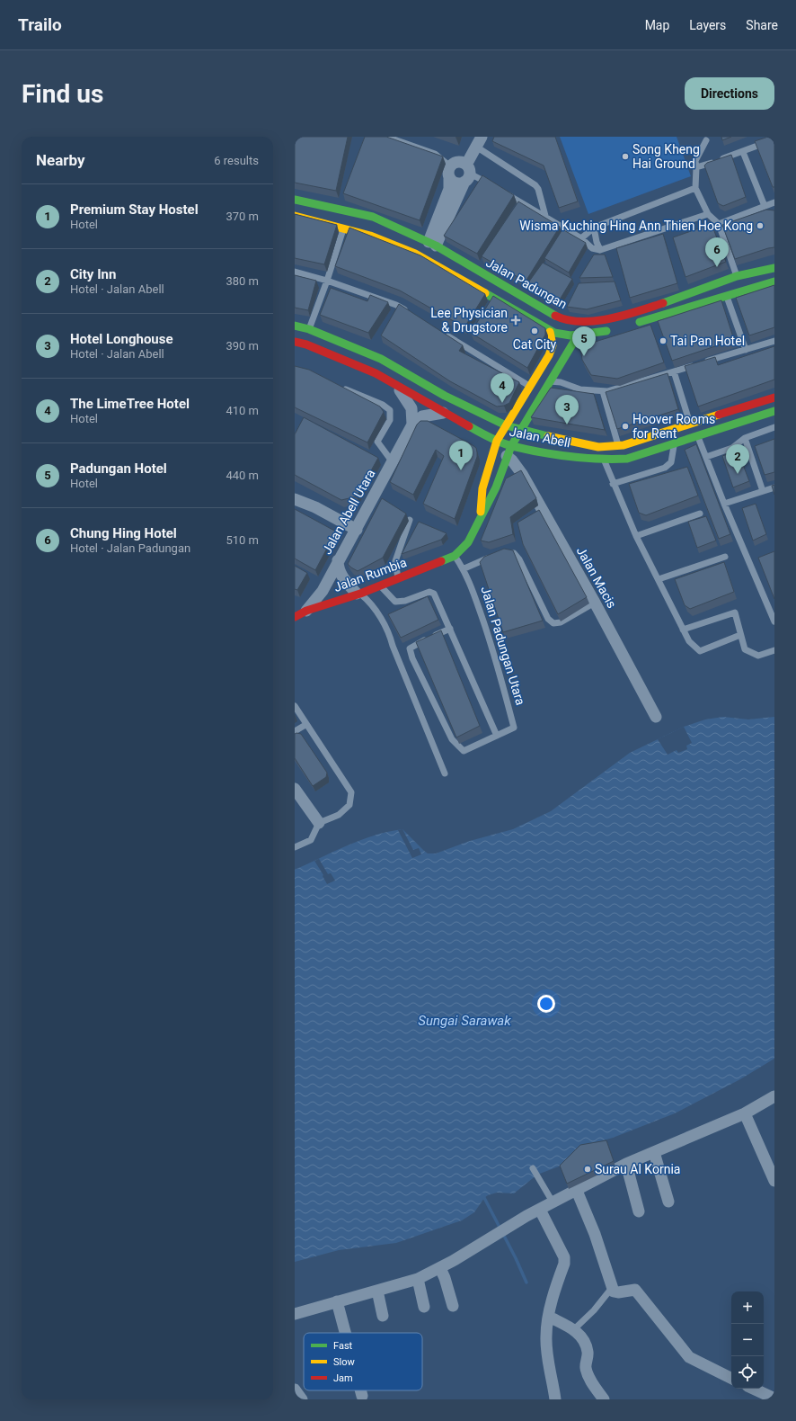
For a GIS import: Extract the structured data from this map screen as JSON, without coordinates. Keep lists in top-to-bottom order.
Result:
{
  "streets": {
    "main road": ["Jalan Padungan", "Jalan Abell", "Jalan Rumbia"],
    "street": ["Jalan Abell Utara", "Jalan Macis"],
    "lane": ["Jalan Padungan Utara"]
  },
  "crossings": [
    ["Jalan Abell", "Jalan Macis"],
    ["Jalan Abell Utara", "Jalan Rumbia"],
    ["Jalan Rumbia", "Jalan Padungan Utara"]
  ],
  "water": ["Sungai Sarawak"],
  "places": {
    "other": [
      "Song Kheng Hai Ground",
      "Wisma Kuching Hing Ann Thien Hoe Kong",
      "Cat City",
      "Tai Pan Hotel",
      "Hoover Rooms for Rent",
      "Surau Al Kornia"
    ],
    "health": ["Lee Physician & Drugstore"]
  },
  "legend": ["Fast", "Slow", "Jam"],
  "page": {
    "header": "Trailo",
    "nav": ["Map", "Layers", "Share"],
    "buttons": "Directions",
    "title": "Find us",
    "heading": ["Nearby", "6 results"],
    "list": [
      {
        "mark": "1",
        "name": "Premium Stay Hostel",
        "note": "Hotel",
        "value": "370 m"
      },
      {
        "mark": "2",
        "name": "City Inn",
        "note": "Hotel · Jalan Abell",
        "value": "380 m"
      },
      {
        "mark": "3",
        "name": "Hotel Longhouse",
        "note": "Hotel · Jalan Abell",
        "value": "390 m"
      },
      {
        "mark": "4",
        "name": "The LimeTree Hotel",
        "note": "Hotel",
        "value": "410 m"
      },
      {
        "mark": "5",
        "name": "Padungan Hotel",
        "note": "Hotel",
        "value": "440 m"
      },
      {
        "mark": "6",
        "name": "Chung Hing Hotel",
        "note": "Hotel · Jalan Padungan",
        "value": "510 m"
      }
    ],
    "pins": [
      "6",
      "5",
      "4",
      "3",
      "1",
      "2"
    ],
    "map_buttons": ["+", "−"]
  }
}
